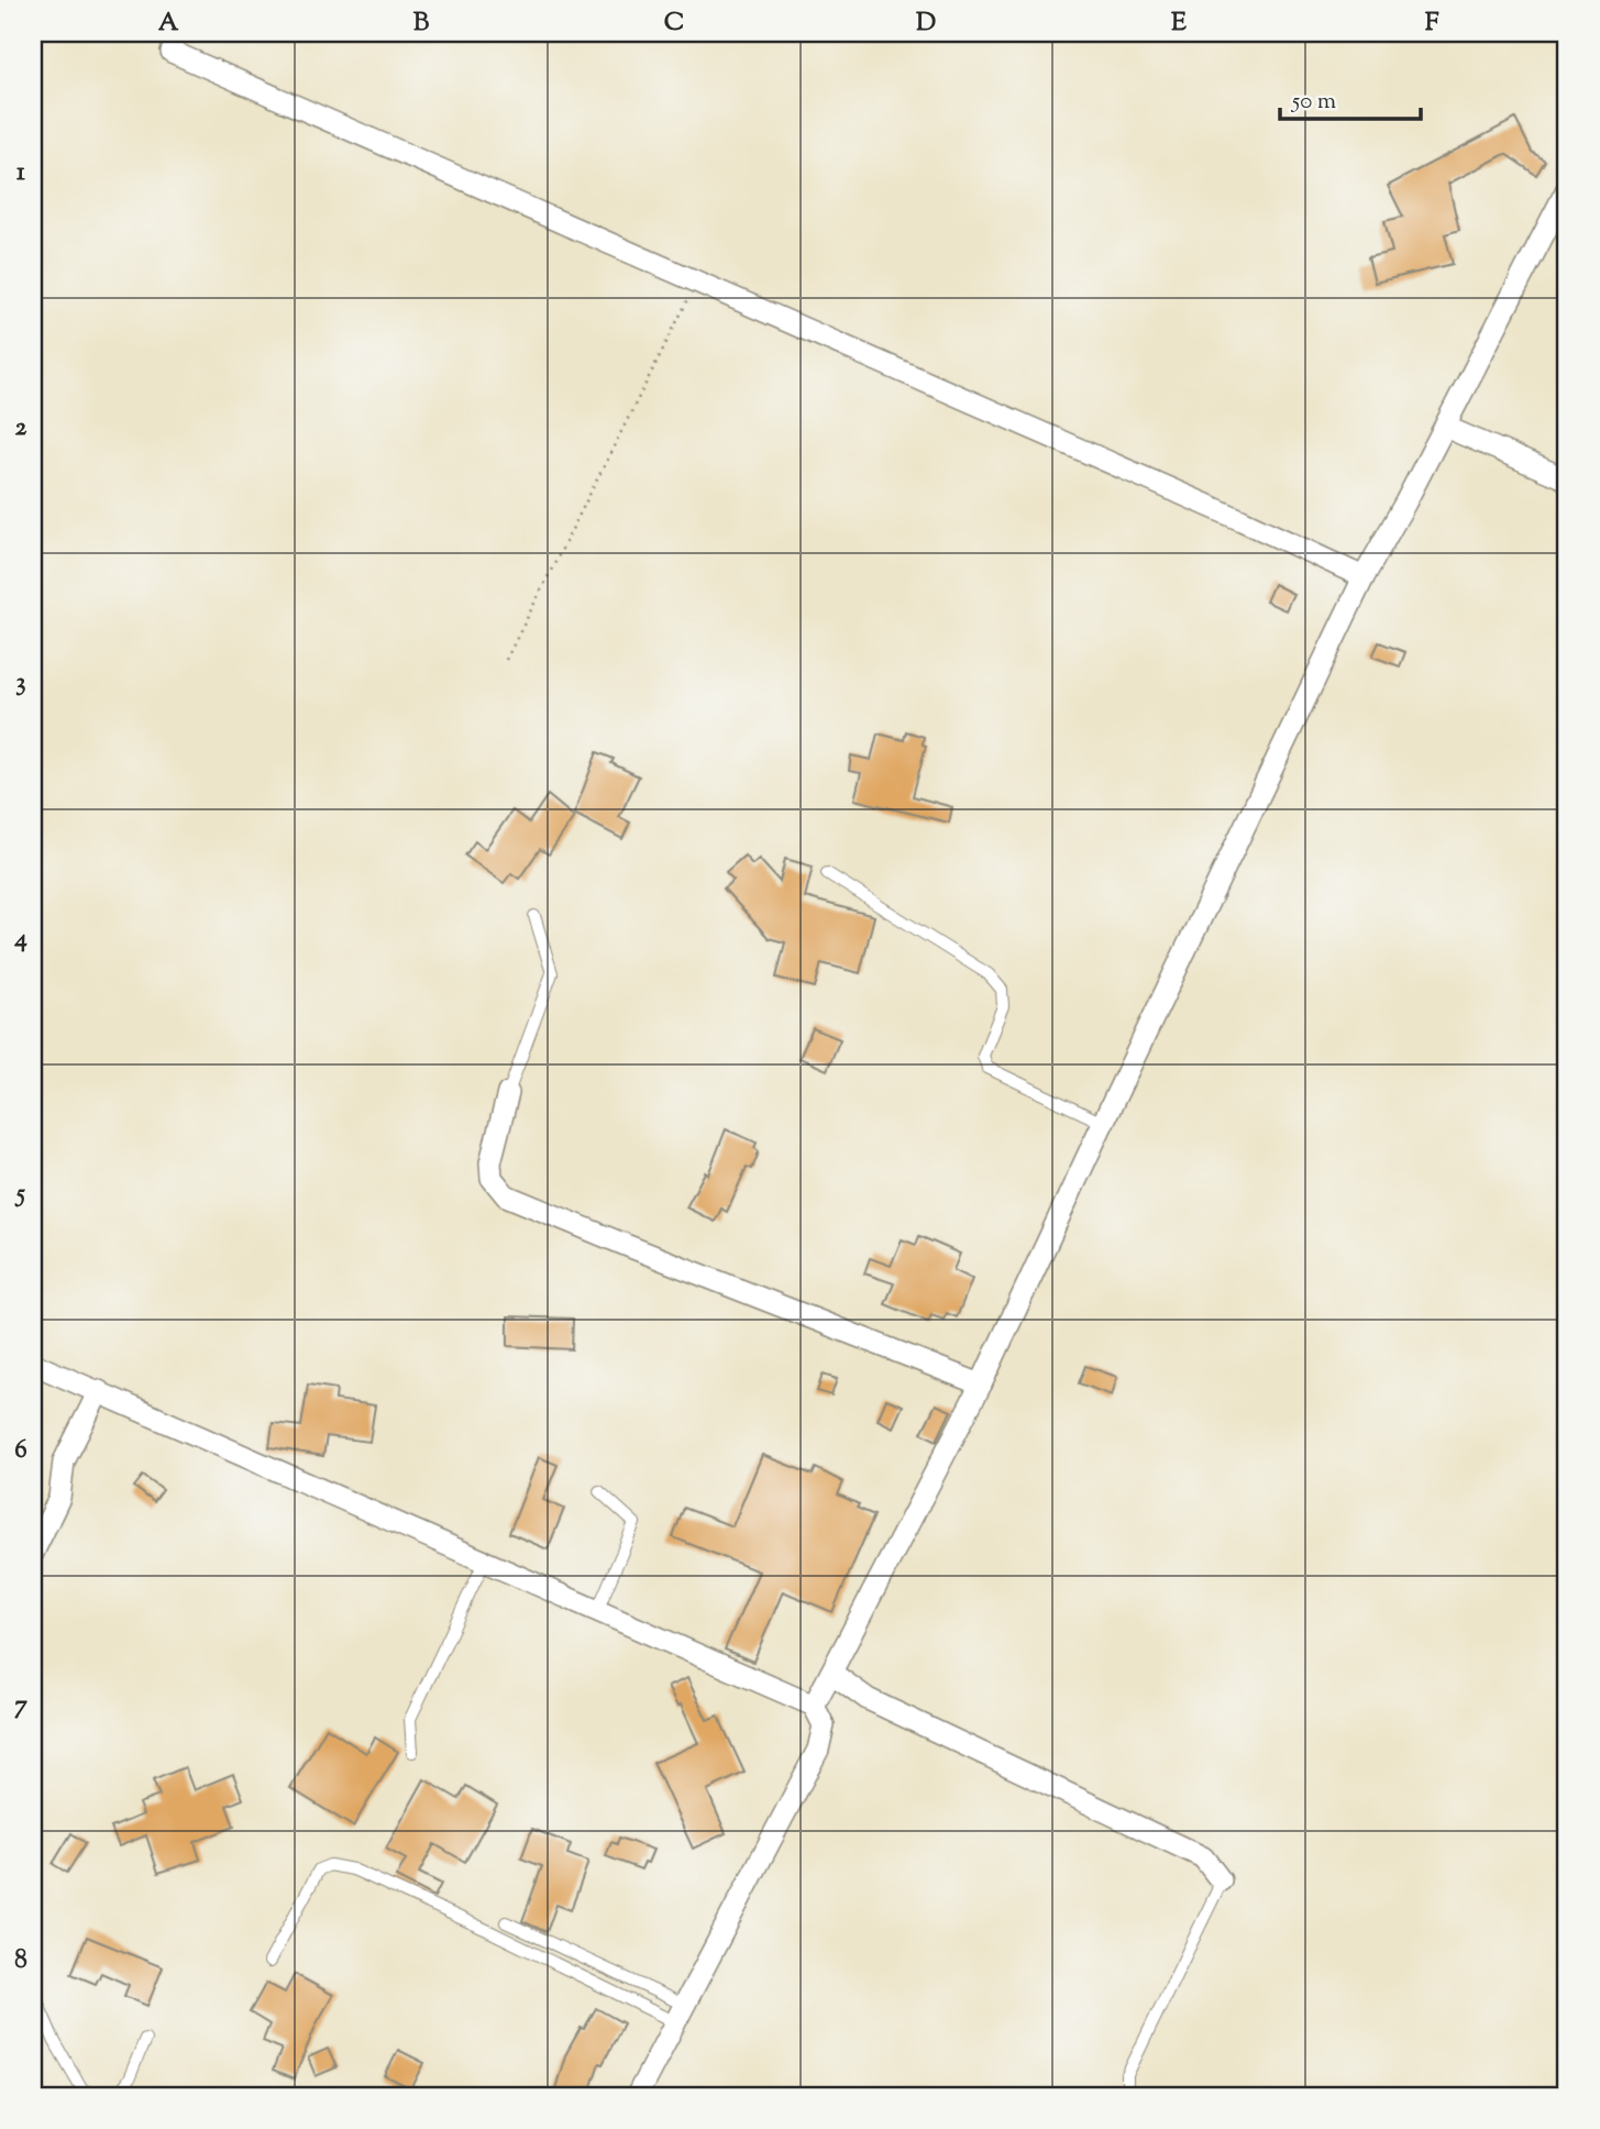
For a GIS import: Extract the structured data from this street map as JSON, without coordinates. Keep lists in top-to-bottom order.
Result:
{
  "scale_bar": "50 m",
  "grid": {
    "columns": [
      "A",
      "B",
      "C",
      "D",
      "E",
      "F"
    ],
    "rows": [
      "1",
      "2",
      "3",
      "4",
      "5",
      "6",
      "7",
      "8"
    ]
  }
}
